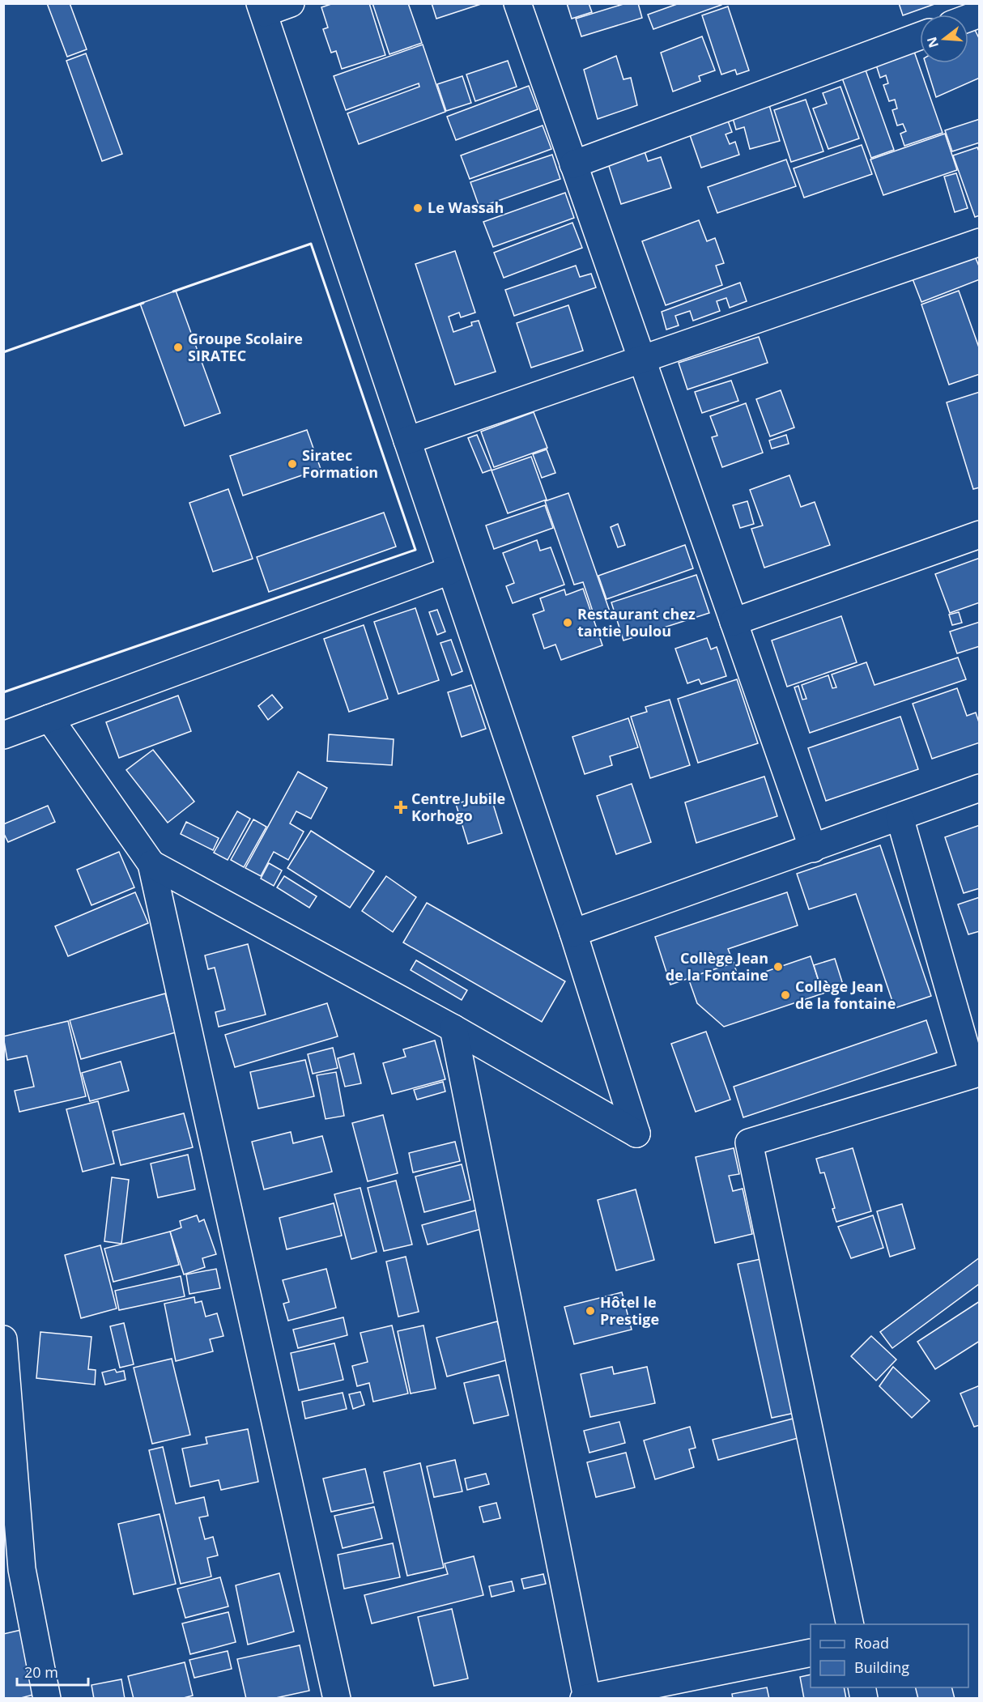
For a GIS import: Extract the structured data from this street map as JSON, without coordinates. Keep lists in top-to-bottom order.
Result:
{
  "places": {
    "other": [
      "Le Wassah",
      "Groupe Scolaire SIRATEC",
      "Siratec Formation",
      "Restaurant chez tantie loulou",
      "Collège Jean de la Fontaine",
      "Collège Jean de la fontaine",
      "Hôtel le Prestige"
    ],
    "health": ["Centre Jubile Korhogo"]
  },
  "legend": ["Road", "Building"],
  "scale_bar": "20 m",
  "north": "left"
}
